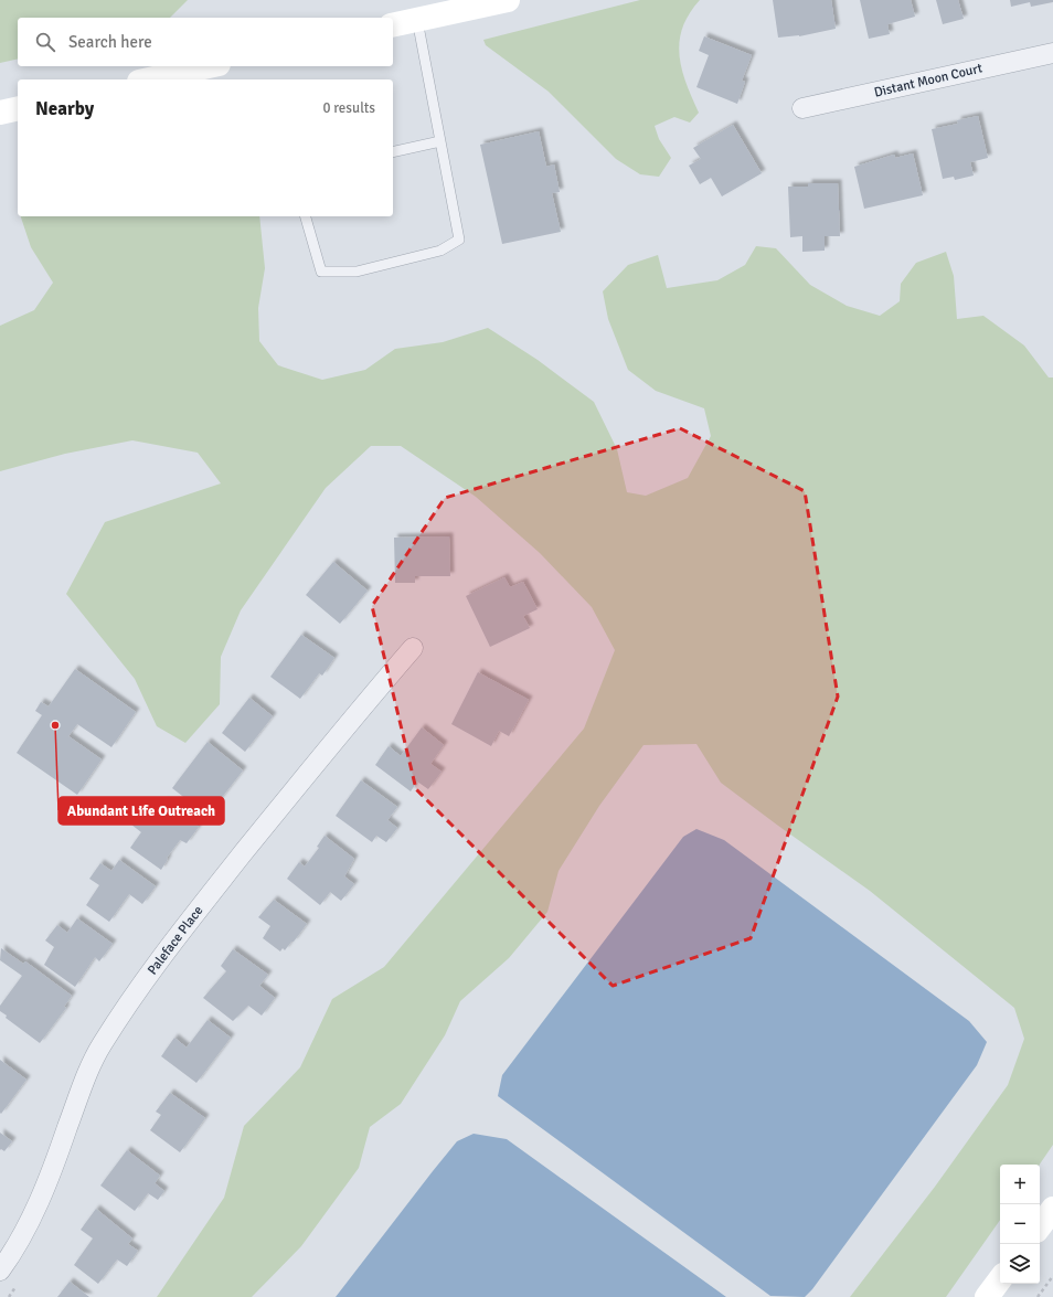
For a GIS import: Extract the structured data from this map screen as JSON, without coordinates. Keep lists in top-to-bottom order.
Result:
{
  "streets": {
    "street": ["Distant Moon Court", "Paleface Place"]
  },
  "places": ["Abundant Life Outreach"],
  "page": {
    "search": "Search here",
    "heading": ["Nearby", "0 results"],
    "map_buttons": ["+", "−"]
  }
}
